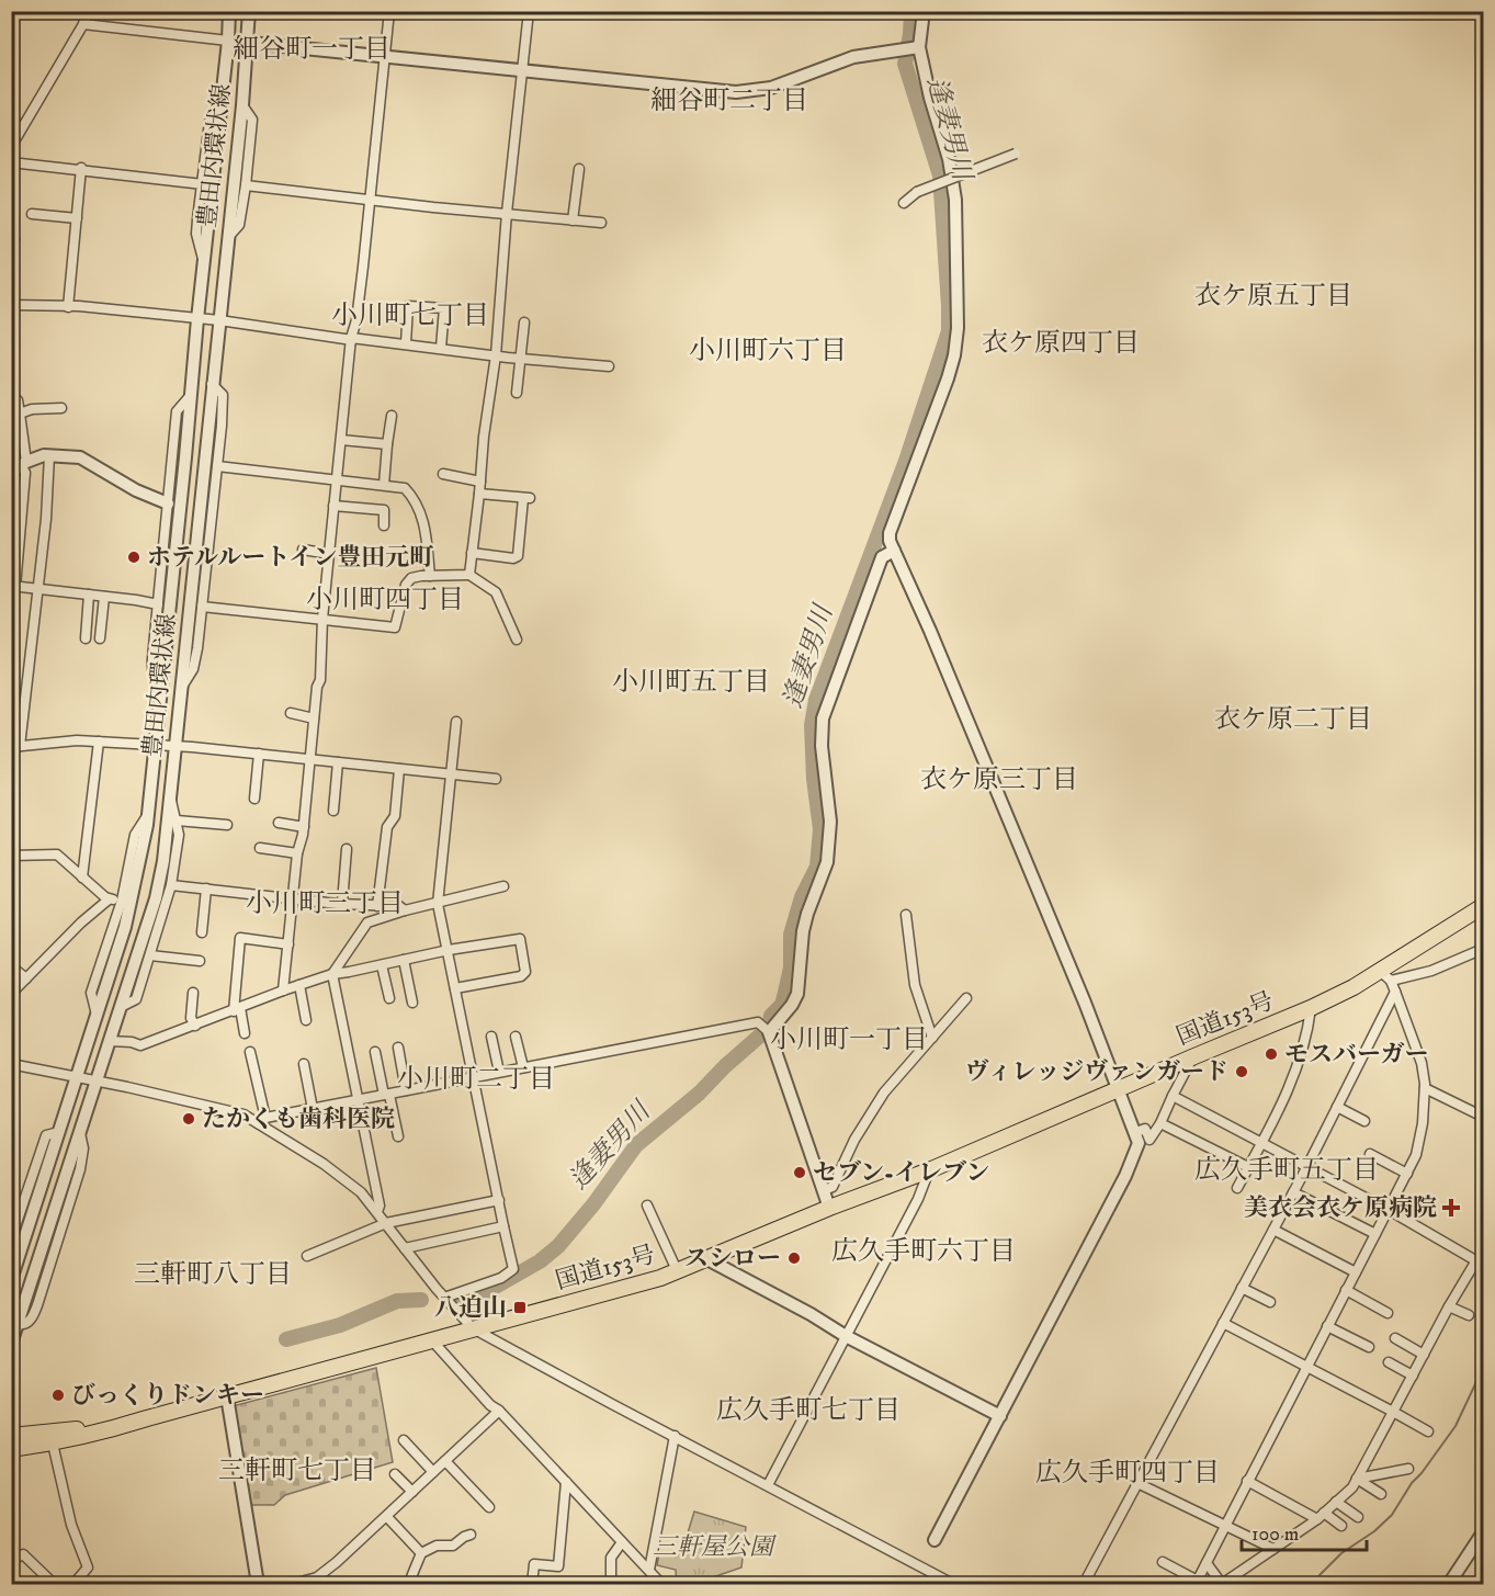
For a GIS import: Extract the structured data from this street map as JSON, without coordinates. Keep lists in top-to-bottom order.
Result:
{
  "streets": {
    "highway": ["国道153号"],
    "street": ["豊田内環状線"]
  },
  "districts": [
    "細谷町一丁目",
    "細谷町二丁目",
    "衣ケ原五丁目",
    "小川町七丁目",
    "衣ケ原四丁目",
    "小川町六丁目",
    "小川町四丁目",
    "小川町五丁目",
    "衣ケ原二丁目",
    "衣ケ原三丁目",
    "小川町三丁目",
    "小川町一丁目",
    "小川町二丁目",
    "広久手町五丁目",
    "広久手町六丁目",
    "三軒町八丁目",
    "広久手町七丁目",
    "三軒町七丁目",
    "広久手町四丁目"
  ],
  "water": ["逢妻男川"],
  "parks": ["三軒屋公園"],
  "places": {
    "other": [
      "ホテルルートイン豊田元町",
      "モスバーガー",
      "ヴィレッジヴァンガード",
      "たかくも歯科医院",
      "セブン-イレブン",
      "スシロー",
      "びっくりドンキー"
    ],
    "health": ["美衣会衣ケ原病院"],
    "transit": ["八迫山"]
  },
  "scale_bar": "100 m"
}
